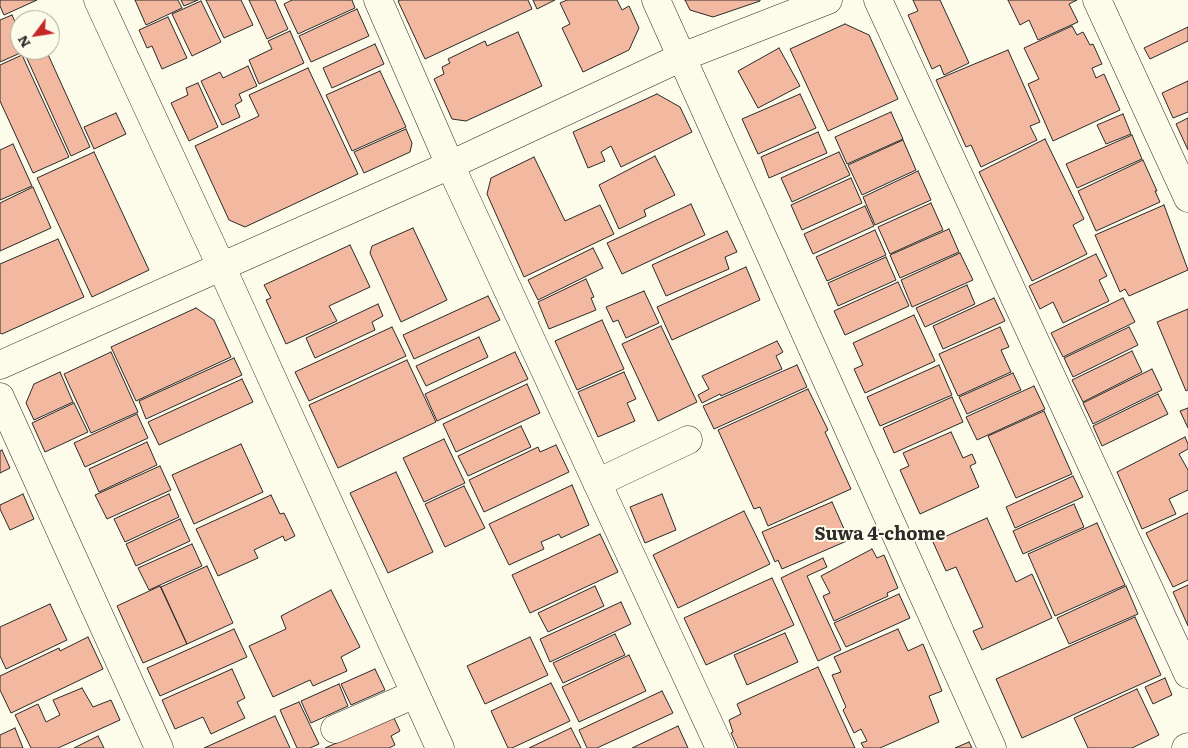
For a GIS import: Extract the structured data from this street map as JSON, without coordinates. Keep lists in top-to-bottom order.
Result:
{
  "districts": ["Suwa 4-chome"],
  "north": "bottom left"
}
